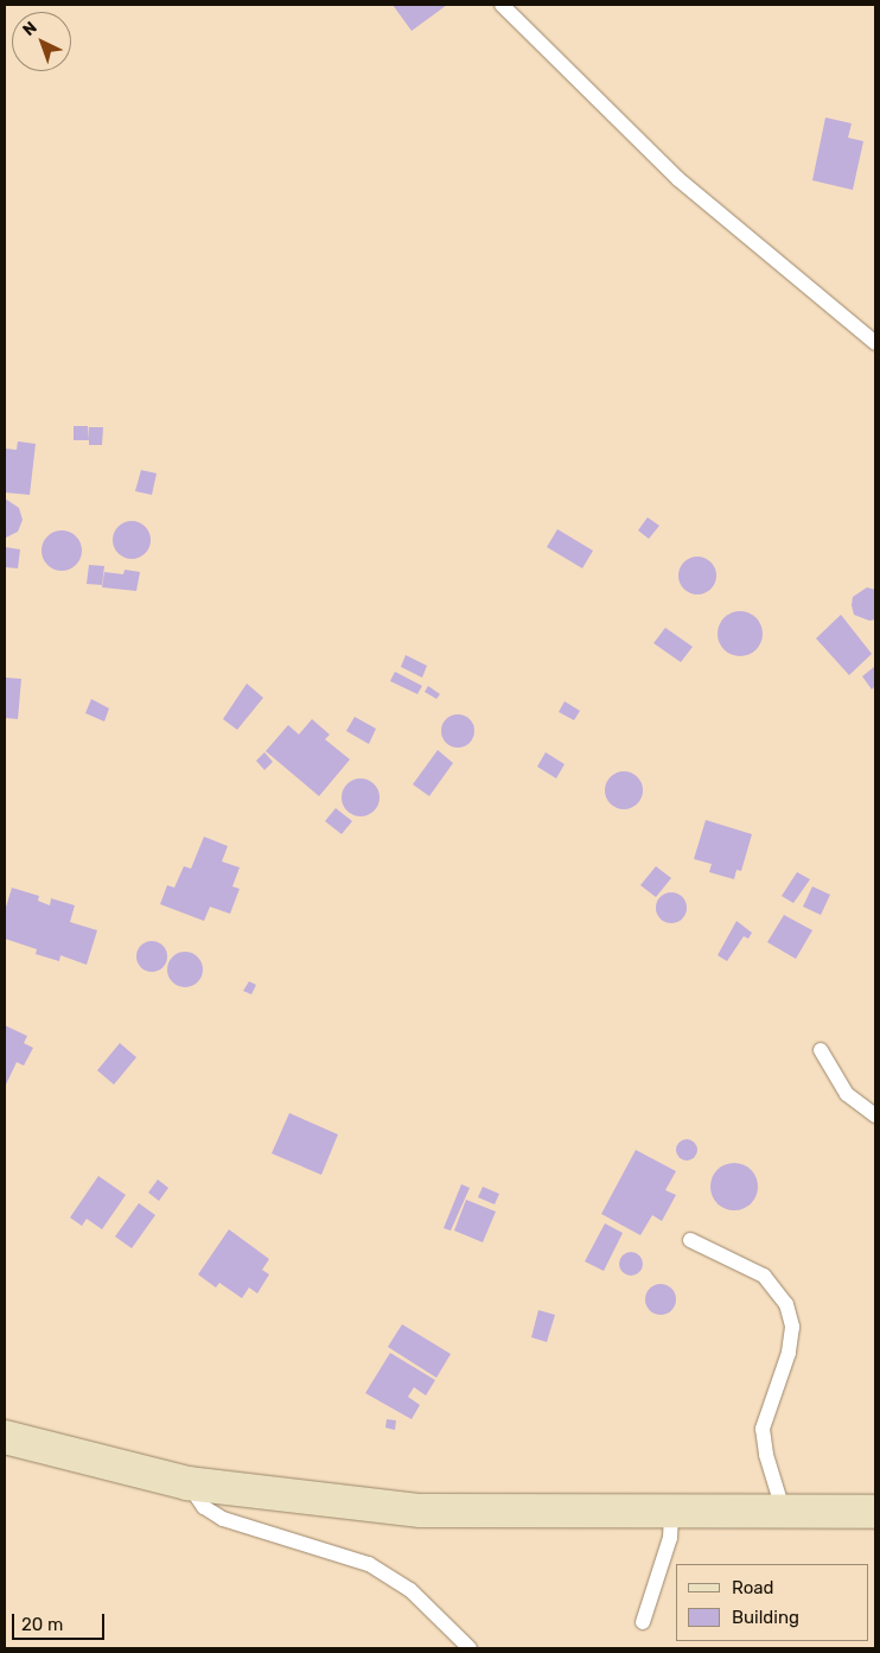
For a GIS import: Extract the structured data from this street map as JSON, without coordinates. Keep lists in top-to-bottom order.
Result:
{
  "legend": ["Road", "Building"],
  "scale_bar": "20 m",
  "north": "top left"
}
